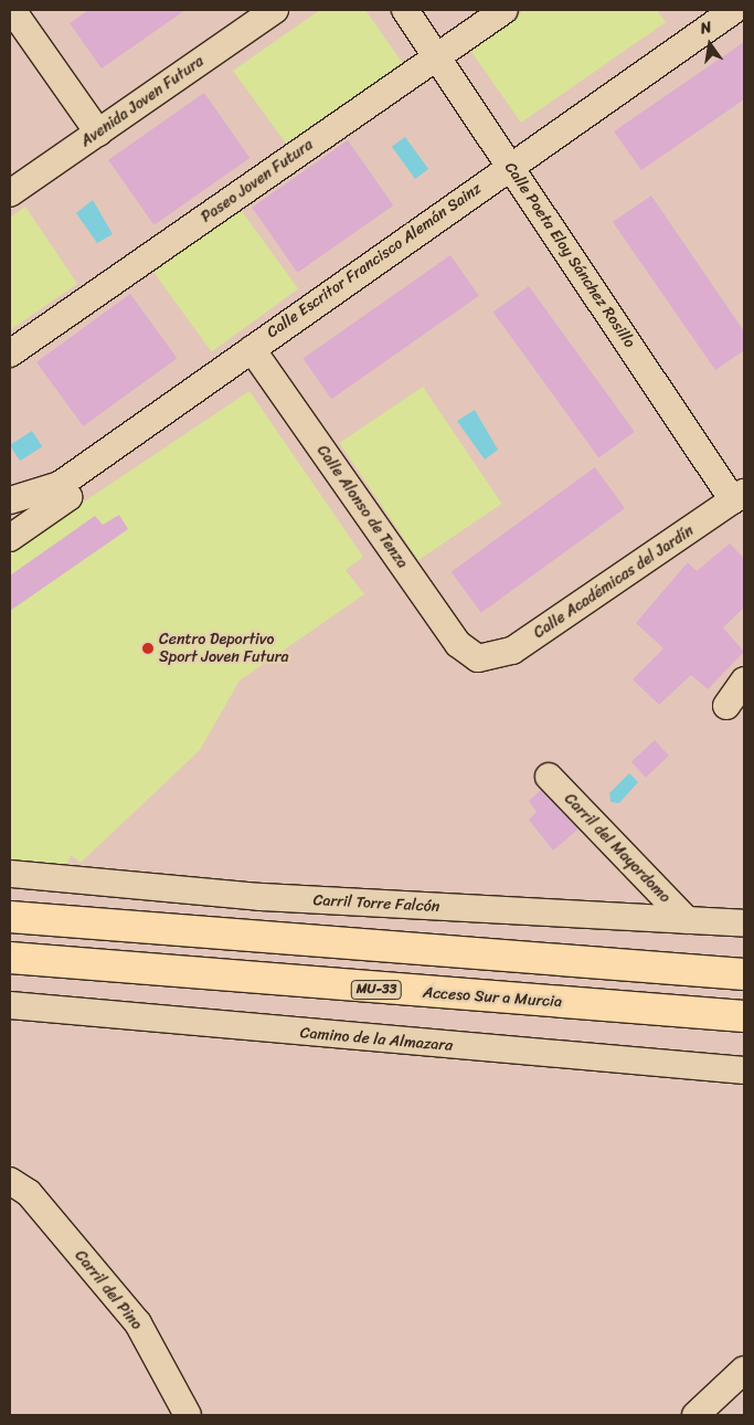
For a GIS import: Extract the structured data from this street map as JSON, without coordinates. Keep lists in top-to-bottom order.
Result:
{
  "streets": {
    "highway": ["MU-33", "Acceso Sur a Murcia"],
    "street": [
      "Avenida Joven Futura",
      "Paseo Joven Futura",
      "Calle Poeta Eloy Sánchez Rosillo",
      "Calle Escritor Francisco Alemán Sainz",
      "Calle Alonso de Tenza",
      "Calle Académicas del Jardín",
      "Carril del Mayordomo",
      "Carril Torre Falcón",
      "Camino de la Almazara",
      "Carril del Pino"
    ]
  },
  "crossings": [
    ["Paseo Joven Futura", "Calle Poeta Eloy Sánchez Rosillo"],
    ["Calle Poeta Eloy Sánchez Rosillo", "Calle Escritor Francisco Alemán Sainz"],
    ["Calle Poeta Eloy Sánchez Rosillo", "Calle Académicas del Jardín"],
    ["Calle Escritor Francisco Alemán Sainz", "Calle Alonso de Tenza"],
    ["Calle Alonso de Tenza", "Calle Académicas del Jardín"],
    ["Carril del Mayordomo", "Carril Torre Falcón"]
  ],
  "places": ["Centro Deportivo Sport Joven Futura"],
  "north": "top"
}
